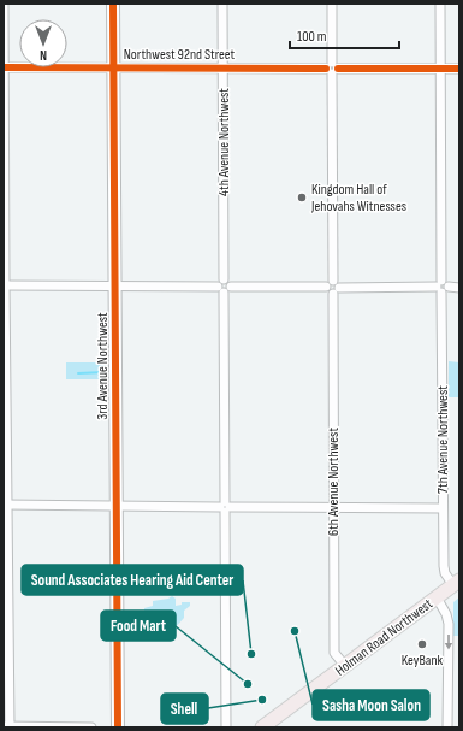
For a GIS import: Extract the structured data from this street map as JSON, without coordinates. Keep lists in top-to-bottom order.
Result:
{
  "streets": {
    "main road": ["Holman Road Northwest"],
    "street": [
      "Northwest 92nd Street",
      "4th Avenue Northwest",
      "3rd Avenue Northwest",
      "7th Avenue Northwest",
      "6th Avenue Northwest"
    ]
  },
  "crossings": [
    ["Northwest 92nd Street", "4th Avenue Northwest"],
    ["Northwest 92nd Street", "3rd Avenue Northwest"],
    ["Northwest 92nd Street", "7th Avenue Northwest"],
    ["Northwest 92nd Street", "6th Avenue Northwest"],
    ["7th Avenue Northwest", "Holman Road Northwest"],
    ["6th Avenue Northwest", "Holman Road Northwest"]
  ],
  "places": [
    "Kingdom Hall of Jehovahs Witnesses",
    "Sasha Moon Salon",
    "KeyBank",
    "Sound Associates Hearing Aid Center",
    "Food Mart",
    "Shell"
  ],
  "scale_bar": "100 m",
  "north": "bottom"
}
